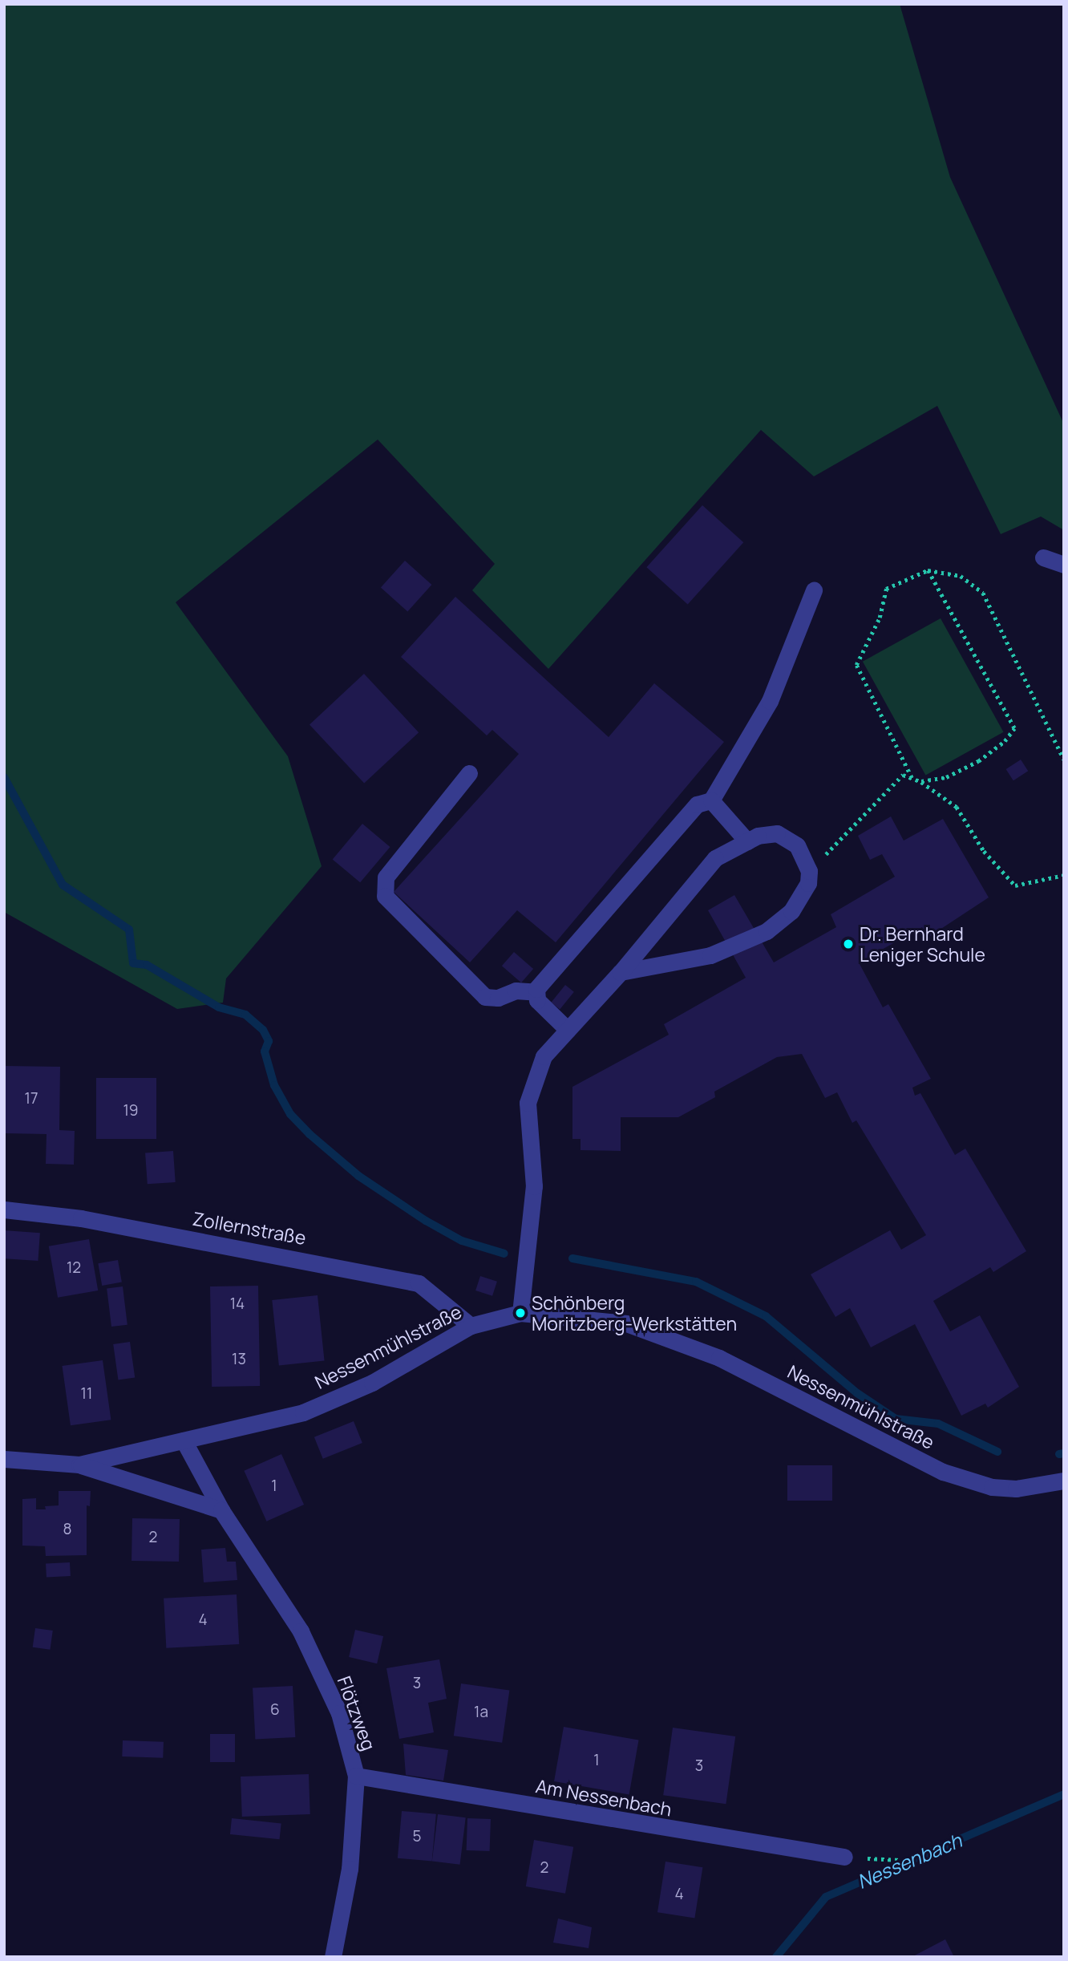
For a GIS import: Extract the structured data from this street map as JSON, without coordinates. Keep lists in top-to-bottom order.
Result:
{
  "streets": {
    "street": [
      "Zollernstraße",
      "Nessenmühlstraße",
      "Flötzweg",
      "Am Nessenbach"
    ]
  },
  "crossings": [
    ["Zollernstraße", "Nessenmühlstraße"],
    ["Nessenmühlstraße", "Flötzweg"],
    ["Flötzweg", "Am Nessenbach"]
  ],
  "water": ["Nessenbach"],
  "places": ["Dr. Bernhard Leniger Schule", "Schönberg Moritzberg-Werkstätten"],
  "house_numbers": [
    "17",
    "19",
    "12",
    "14",
    "13",
    "11",
    "1",
    "8",
    "2",
    "4",
    "3",
    "6",
    "1a",
    "1",
    "3",
    "5",
    "2",
    "4"
  ]
}
